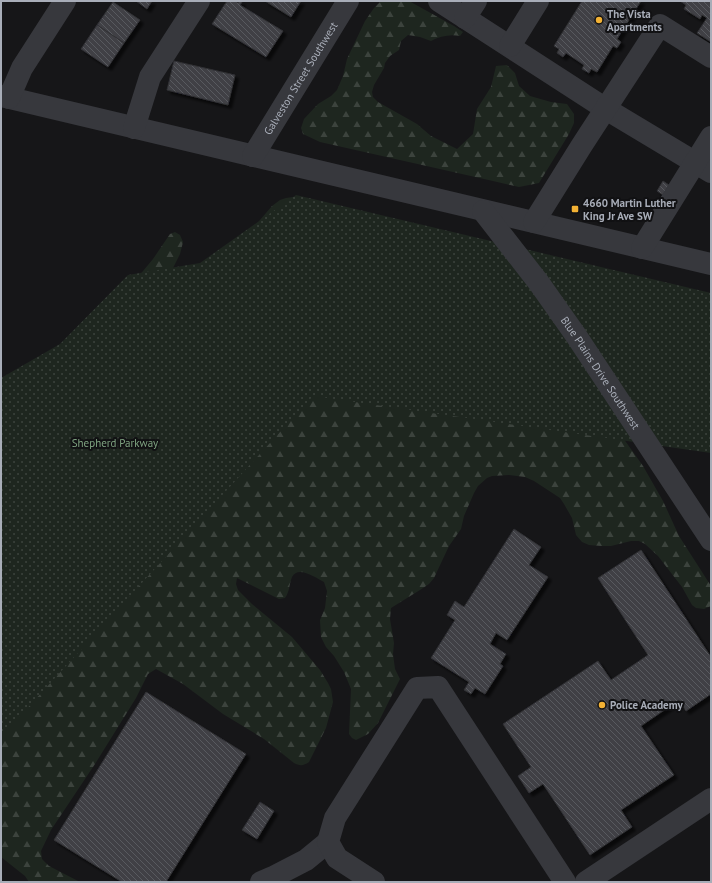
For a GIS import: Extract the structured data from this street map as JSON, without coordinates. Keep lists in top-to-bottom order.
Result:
{
  "streets": {
    "street": ["Galveston Street Southwest", "Blue Plains Drive Southwest"]
  },
  "parks": ["Shepherd Parkway"],
  "places": {
    "other": ["The Vista Apartments", "Police Academy"],
    "transit": ["4660 Martin Luther King Jr Ave SW"]
  }
}
